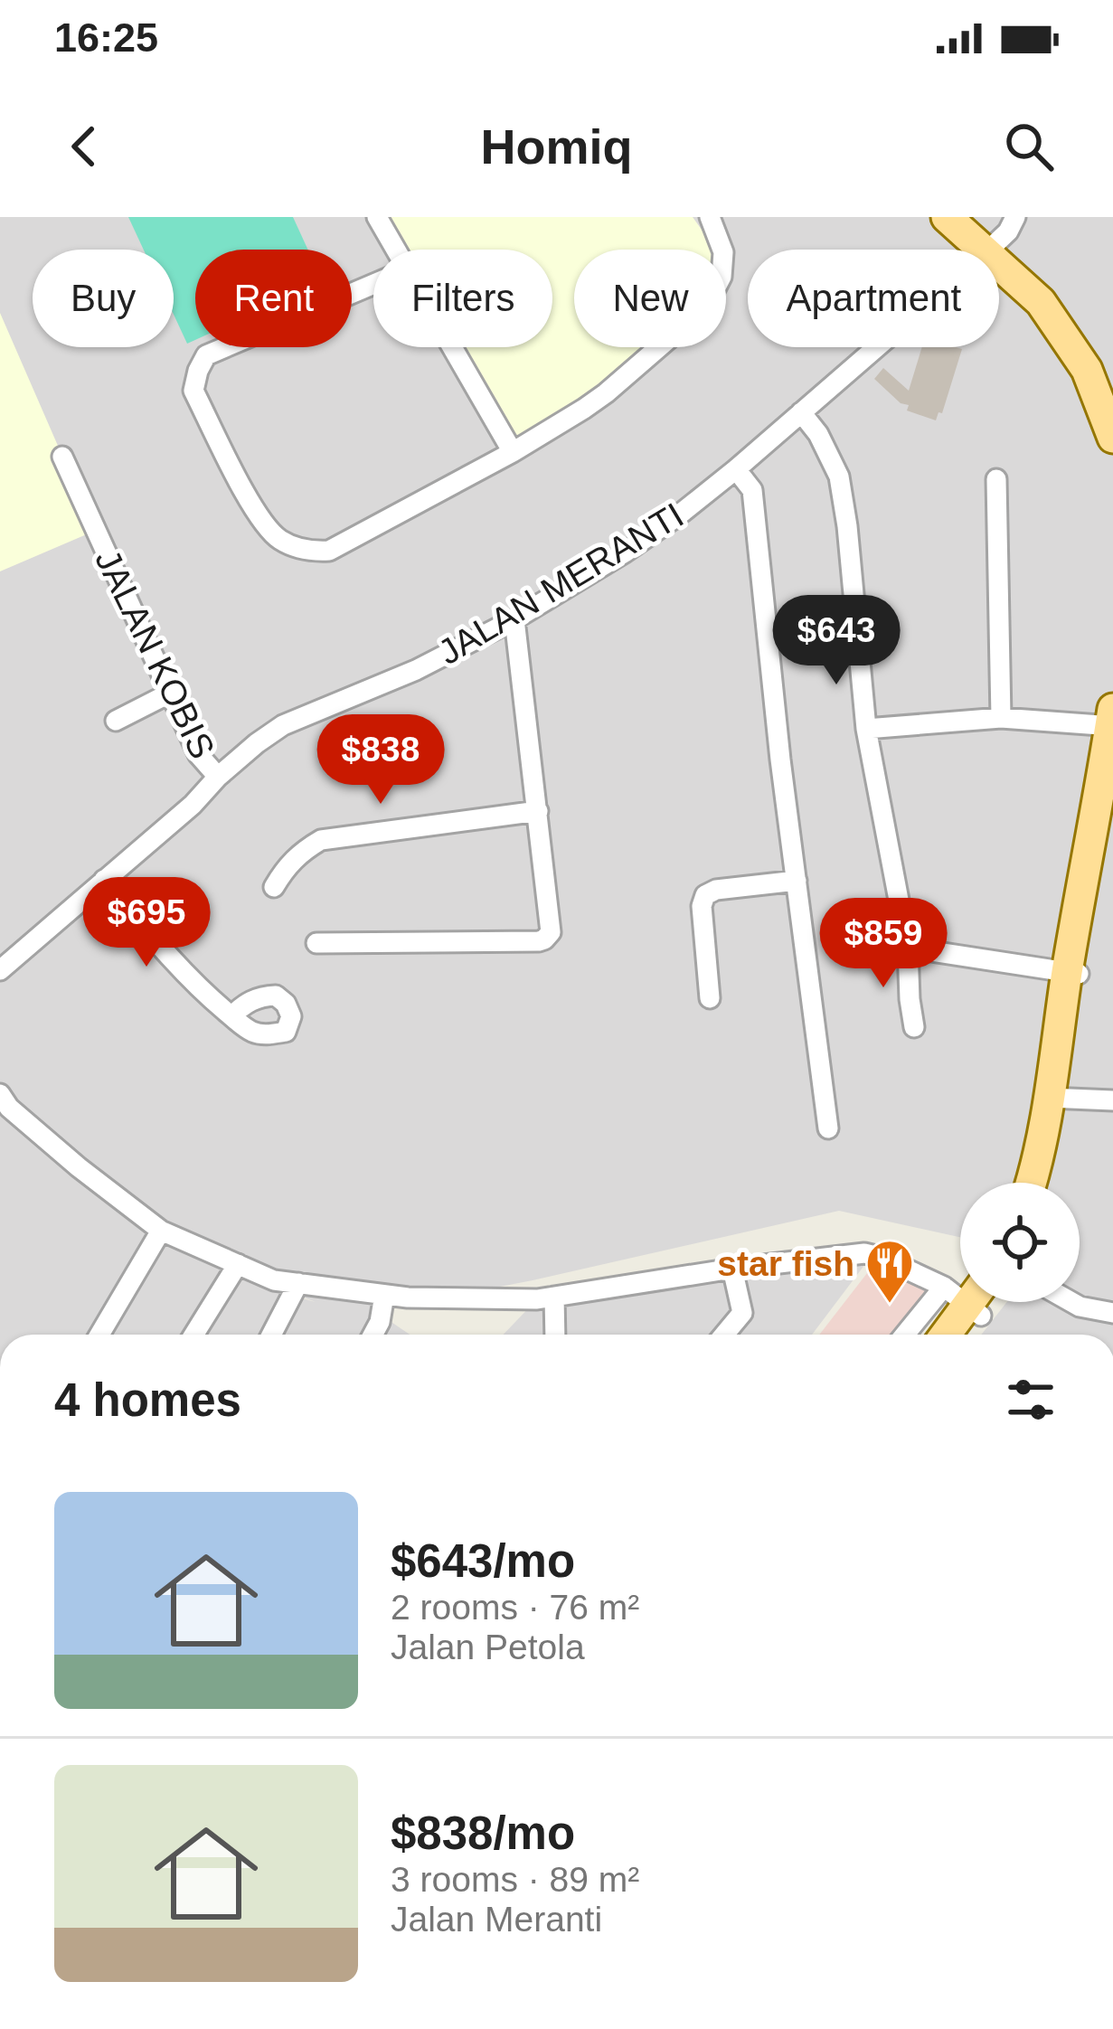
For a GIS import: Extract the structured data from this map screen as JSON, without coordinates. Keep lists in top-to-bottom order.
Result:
{
  "streets": {
    "street": ["JALAN MERANTI", "JALAN KOBIS"]
  },
  "crossings": [
    ["JALAN MERANTI", "JALAN KOBIS"]
  ],
  "places": {
    "restaurant": ["star fish"]
  },
  "page": {
    "status": "16:25",
    "header": "Homiq",
    "chip": [
      "Buy",
      "Rent",
      "Filters",
      "New",
      "Apartment"
    ],
    "price": [
      "$643",
      "$838",
      "$695",
      "$859"
    ],
    "heading": "4 homes",
    "list": [
      {
        "name": "$643/mo",
        "note": "2 rooms · 76 m² · Jalan Petola"
      },
      {
        "name": "$838/mo",
        "note": "3 rooms · 89 m² · Jalan Meranti"
      }
    ]
  }
}
